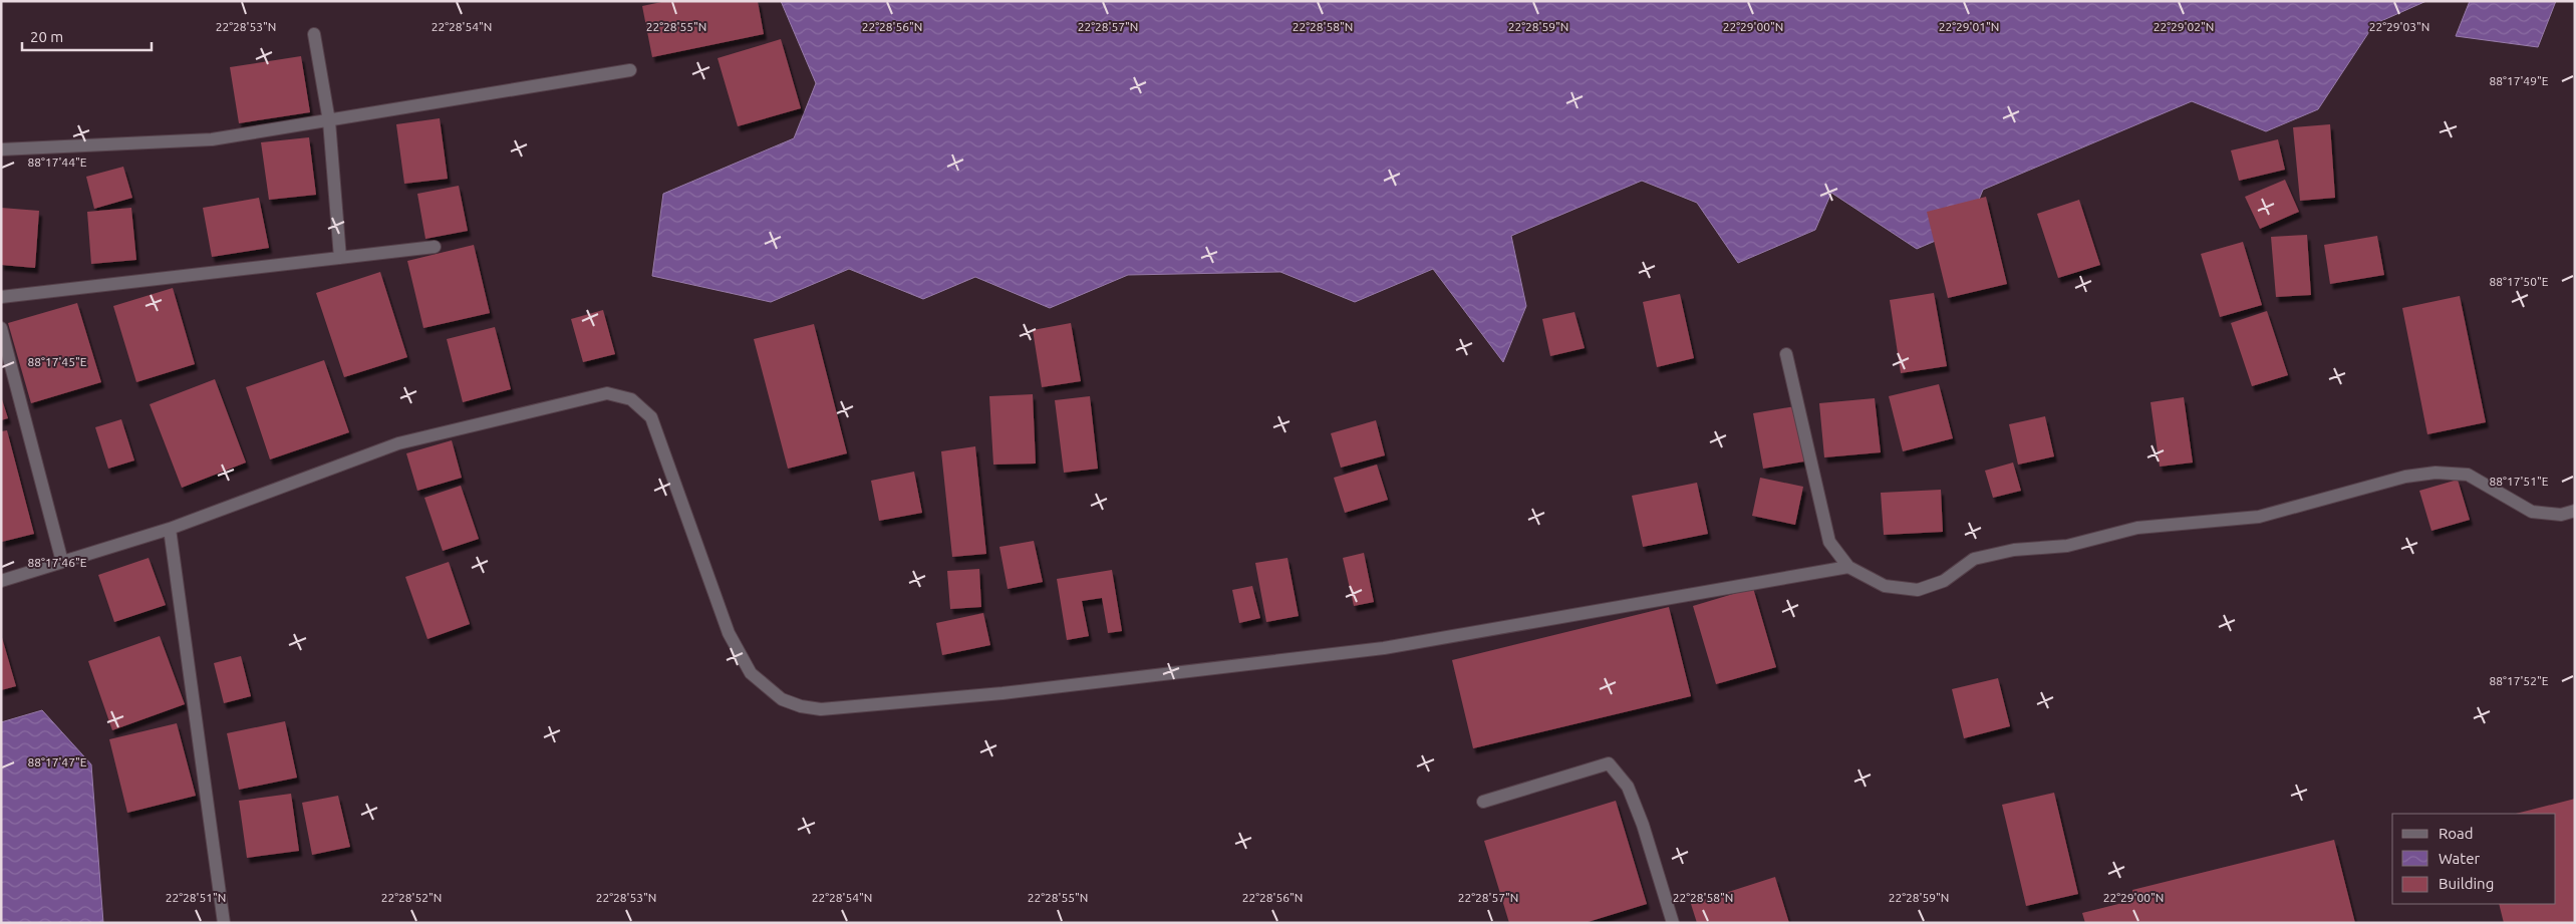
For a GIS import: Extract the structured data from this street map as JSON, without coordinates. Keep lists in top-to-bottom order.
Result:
{
  "legend": ["Road", "Water", "Building"],
  "scale_bar": "20 m",
  "coordinates": [
    "22°28'53\"N",
    "22°28'54\"N",
    "22°28'55\"N",
    "22°28'56\"N",
    "22°28'57\"N",
    "22°28'58\"N",
    "22°28'59\"N",
    "22°29'00\"N",
    "22°29'01\"N",
    "22°29'02\"N",
    "22°29'03\"N",
    "88°17'49\"E",
    "88°17'44\"E",
    "88°17'50\"E",
    "88°17'45\"E",
    "88°17'51\"E",
    "88°17'46\"E",
    "88°17'52\"E",
    "88°17'47\"E",
    "22°28'51\"N",
    "22°28'52\"N"
  ]
}
